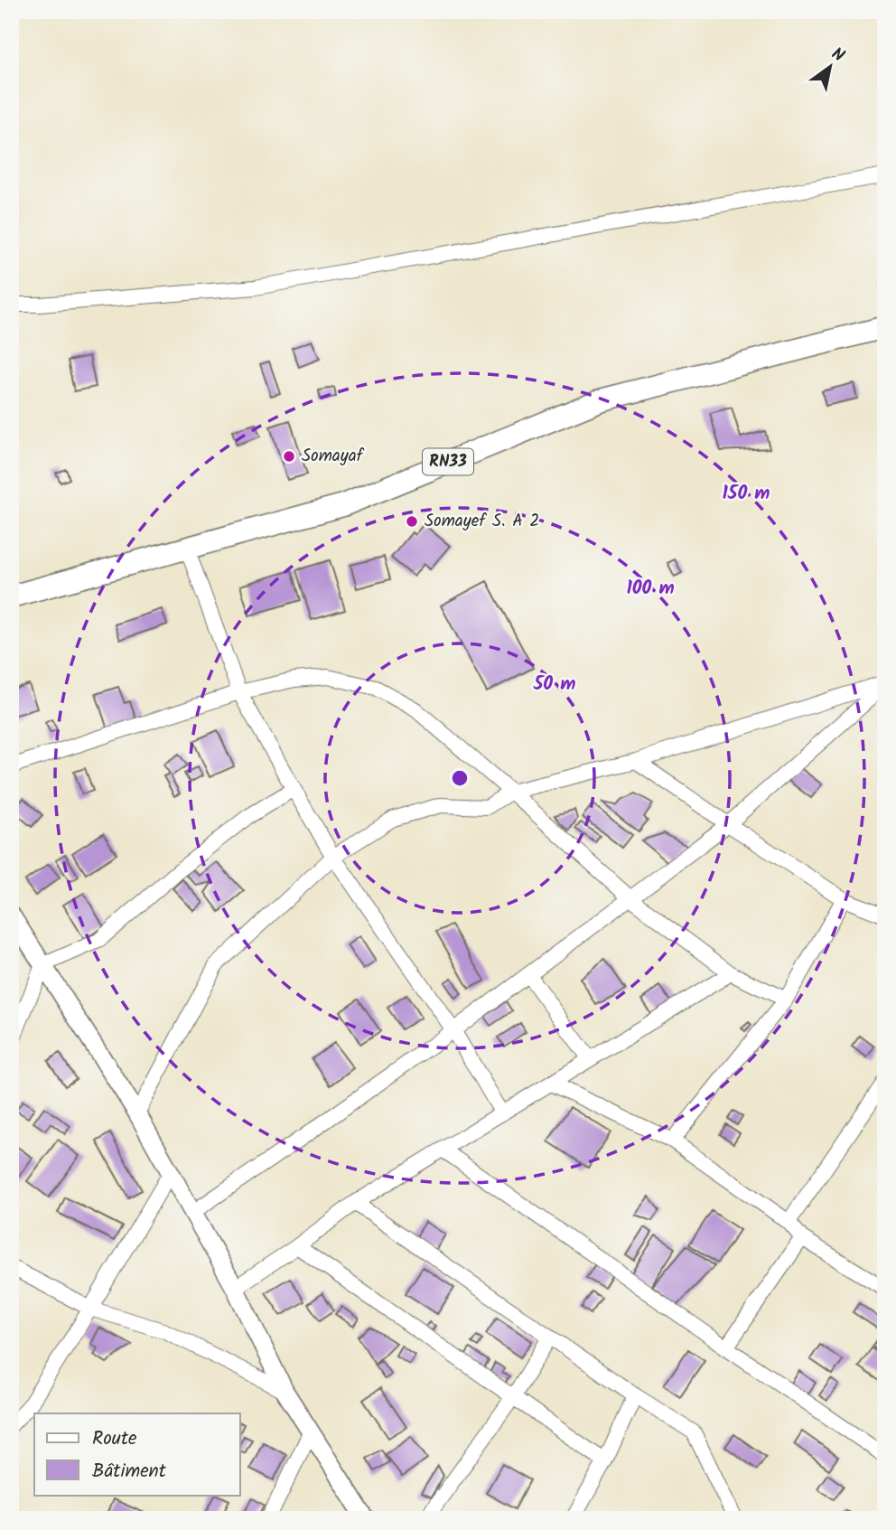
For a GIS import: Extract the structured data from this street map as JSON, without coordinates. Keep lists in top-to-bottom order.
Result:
{
  "streets": {
    "main road": ["RN33"]
  },
  "places": ["Somayaf", "Somayef S. A 2"],
  "legend": ["Route", "Bâtiment"],
  "north": "top right",
  "rings": ["150 m", "100 m", "50 m"]
}
